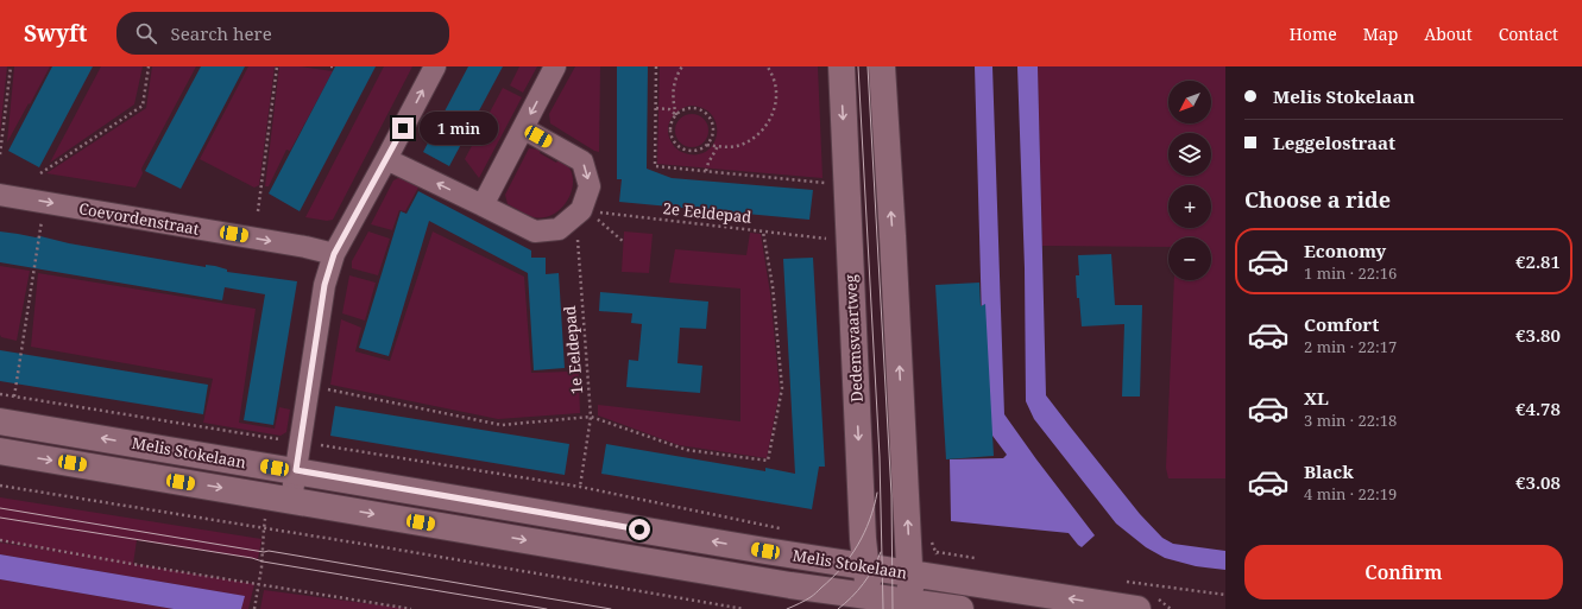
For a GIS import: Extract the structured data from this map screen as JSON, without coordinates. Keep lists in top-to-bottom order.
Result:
{
  "streets": {
    "street": ["Coevordenstraat", "Dedemsvaartweg", "Melis Stokelaan"],
    "path": ["2e Eeldepad", "1e Eeldepad"]
  },
  "crossings": [
    ["2e Eeldepad", "1e Eeldepad"],
    ["Dedemsvaartweg", "Melis Stokelaan"]
  ],
  "one_way": ["Coevordenstraat"],
  "north": "bottom left",
  "page": {
    "header": "Swyft",
    "search": "Search here",
    "nav": [
      "Home",
      "Map",
      "About",
      "Contact"
    ],
    "banner": ["Melis Stokelaan", "Leggelostraat"],
    "map_buttons": ["+", "−"],
    "bubble": "1 min",
    "heading": "Choose a ride",
    "list": [
      {
        "name": "Economy",
        "note": "1 min · 22:16",
        "value": "€2.81"
      },
      {
        "name": "Comfort",
        "note": "2 min · 22:17",
        "value": "€3.80"
      },
      {
        "name": "XL",
        "note": "3 min · 22:18",
        "value": "€4.78"
      },
      {
        "name": "Black",
        "note": "4 min · 22:19",
        "value": "€3.08"
      }
    ],
    "buttons": "Confirm"
  }
}
